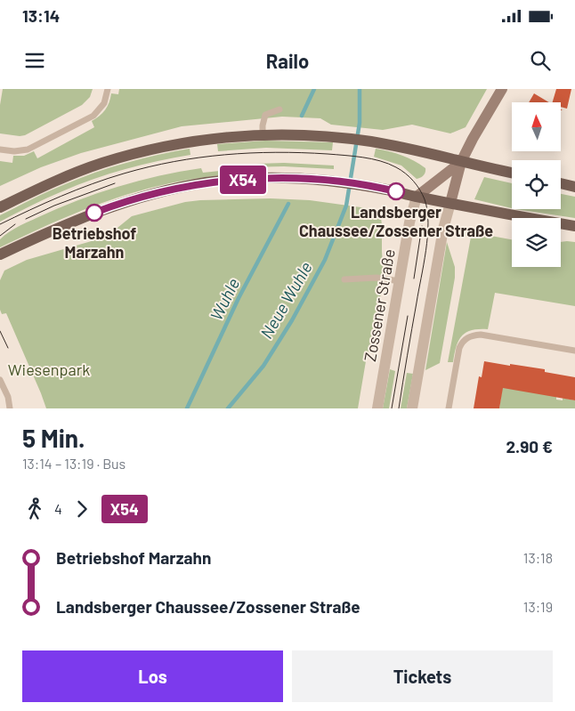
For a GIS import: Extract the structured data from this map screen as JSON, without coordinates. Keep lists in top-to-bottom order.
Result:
{
  "streets": {
    "street": ["Zossener Straße"]
  },
  "water": ["Wuhle", "Neue Wuhle"],
  "parks": ["Wiesenpark"],
  "places": ["Landsberger Chaussee/Zossener Straße", "Betriebshof Marzahn"],
  "lines": ["bus line X54"],
  "north": "top",
  "page": {
    "status": "13:14",
    "header": "Railo",
    "on_map": "X54",
    "heading": ["5 Min.", "13:14 – 13:19 · Bus", "2.90 €"],
    "legs": ["4", "X54"],
    "list": [
      {
        "name": "Betriebshof Marzahn",
        "value": "13:18"
      },
      {
        "name": "Landsberger Chaussee/Zossener Straße",
        "value": "13:19"
      }
    ],
    "buttons": ["Los", "Tickets"]
  }
}
